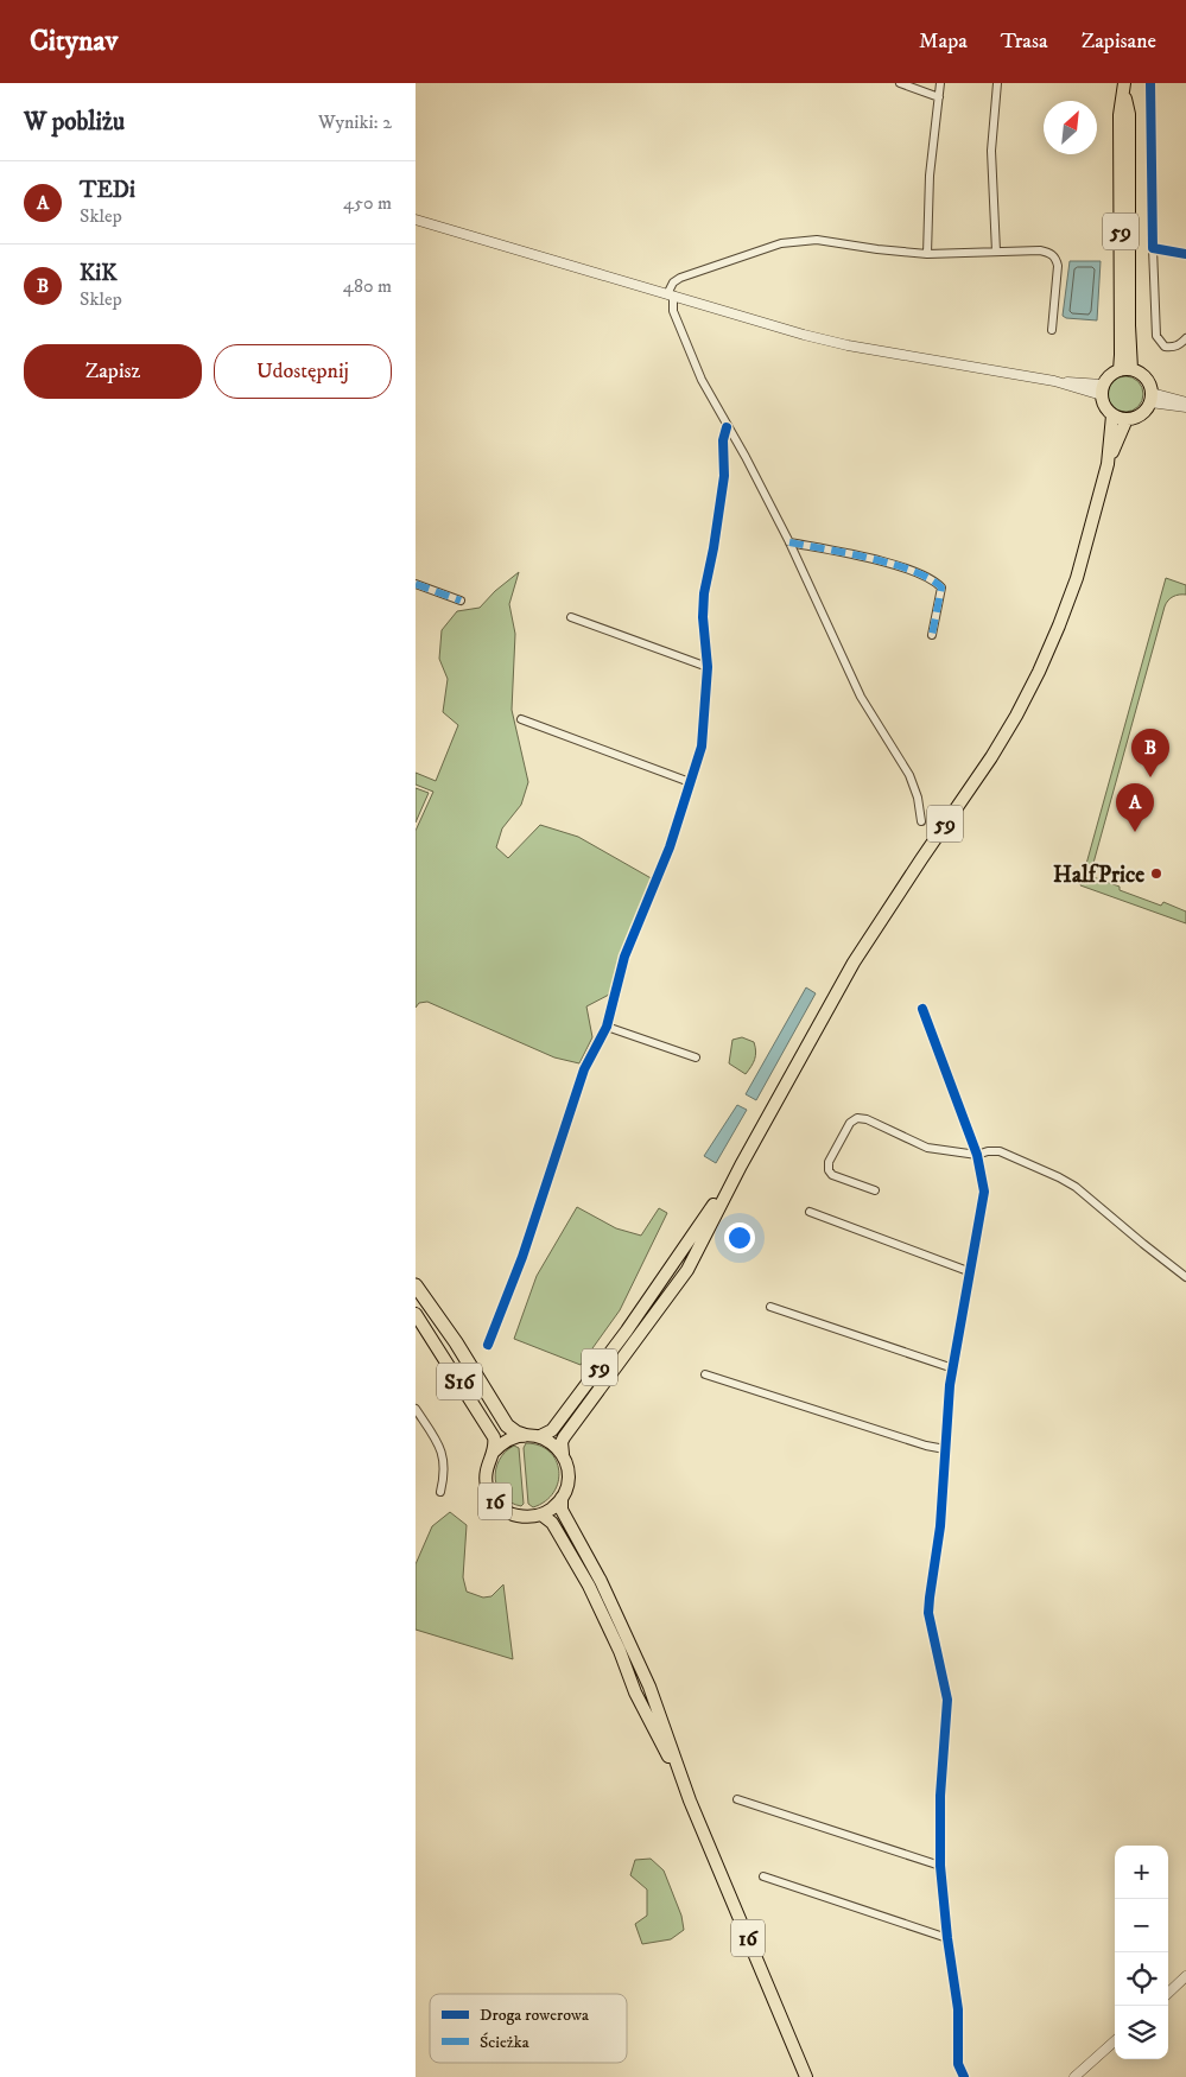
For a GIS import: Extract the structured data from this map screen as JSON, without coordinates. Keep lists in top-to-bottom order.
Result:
{
  "streets": {
    "highway": ["S16"],
    "main road": ["59", "16"]
  },
  "crossings": [
    ["59", "S16"],
    ["59", "16"],
    ["S16", "16"]
  ],
  "places": ["HalfPrice"],
  "legend": ["Droga rowerowa", "Ścieżka"],
  "north": "top right",
  "page": {
    "header": "Citynav",
    "nav": ["Mapa", "Trasa", "Zapisane"],
    "heading": ["W pobliżu", "Wyniki: 2"],
    "list": [
      {
        "mark": "A",
        "name": "TEDi",
        "note": "Sklep",
        "value": "450 m"
      },
      {
        "mark": "B",
        "name": "KiK",
        "note": "Sklep",
        "value": "480 m"
      }
    ],
    "buttons": ["Zapisz", "Udostępnij"],
    "pins": ["B", "A"],
    "map_buttons": ["+", "−"]
  }
}
